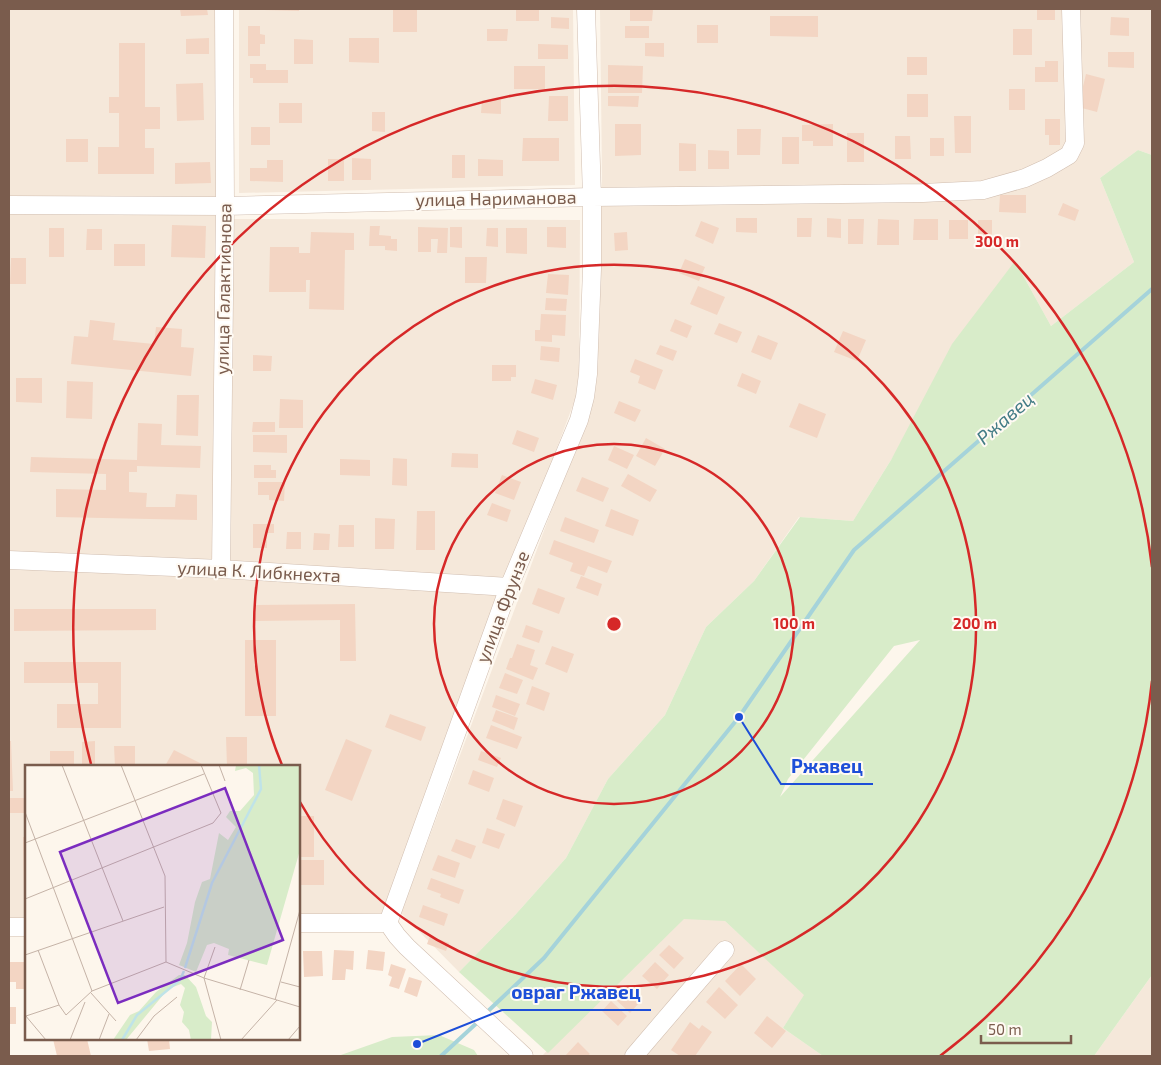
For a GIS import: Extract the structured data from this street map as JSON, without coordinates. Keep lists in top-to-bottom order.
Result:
{
  "streets": {
    "street": [
      "улица Нариманова",
      "улица Галактионова",
      "улица К. Либкнехта",
      "улица Фрунзе"
    ]
  },
  "crossings": [
    ["улица Нариманова", "улица Галактионова"],
    ["улица Нариманова", "улица Фрунзе"],
    ["улица Галактионова", "улица К. Либкнехта"],
    ["улица К. Либкнехта", "улица Фрунзе"]
  ],
  "water": ["Ржавец"],
  "places": ["Ржавец", "овраг Ржавец"],
  "scale_bar": "50 m",
  "rings": ["300 m", "100 m", "200 m"]
}
